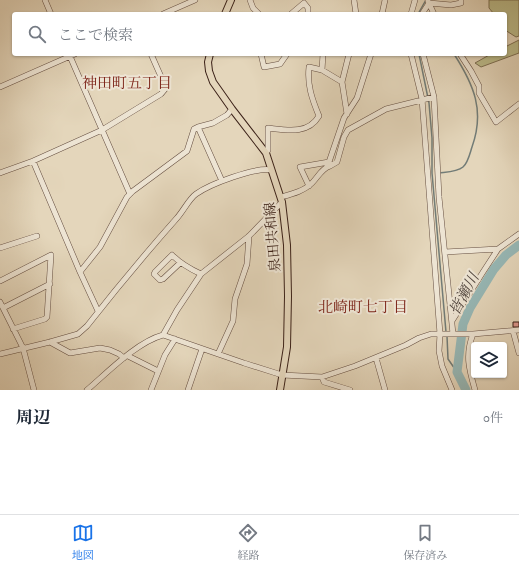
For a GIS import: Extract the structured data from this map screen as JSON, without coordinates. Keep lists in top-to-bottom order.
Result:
{
  "streets": {
    "main road": ["泉田共和線"]
  },
  "districts": ["神田町五丁目", "北崎町七丁目"],
  "water": ["皆瀬川"],
  "page": {
    "search": "ここで検索",
    "heading": ["周辺", "0件"],
    "nav": ["地図", "経路", "保存済み"]
  }
}
